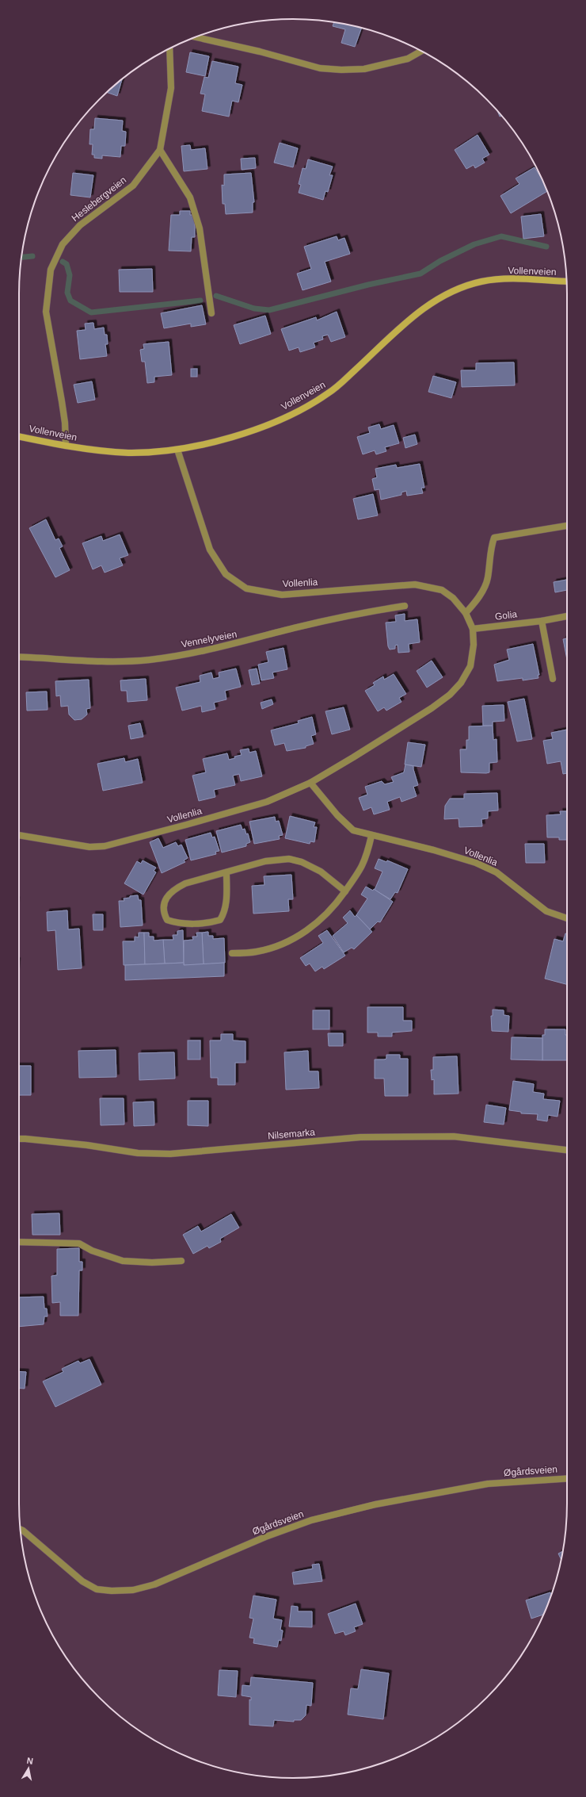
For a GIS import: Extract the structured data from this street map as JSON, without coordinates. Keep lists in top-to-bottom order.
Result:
{
  "streets": {
    "main road": ["Vollenveien"],
    "street": [
      "Heslebergveien",
      "Vollenlia",
      "Golia",
      "Vennelyveien",
      "Nilsemarka",
      "Øgårdsveien"
    ]
  },
  "crossings": [
    ["Heslebergveien", "Vollenveien"],
    ["Vollenveien", "Vollenlia"],
    ["Vollenlia", "Golia"]
  ],
  "north": "top"
}
